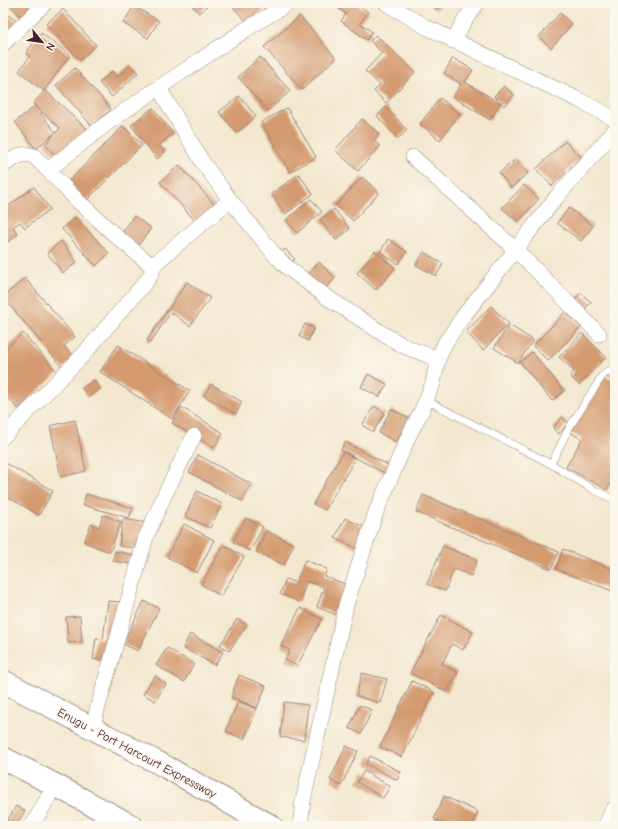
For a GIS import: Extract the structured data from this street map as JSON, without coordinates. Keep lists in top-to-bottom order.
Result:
{
  "streets": {
    "highway": ["Enugu - Port Harcourt Expressway"]
  },
  "north": "bottom right"
}
